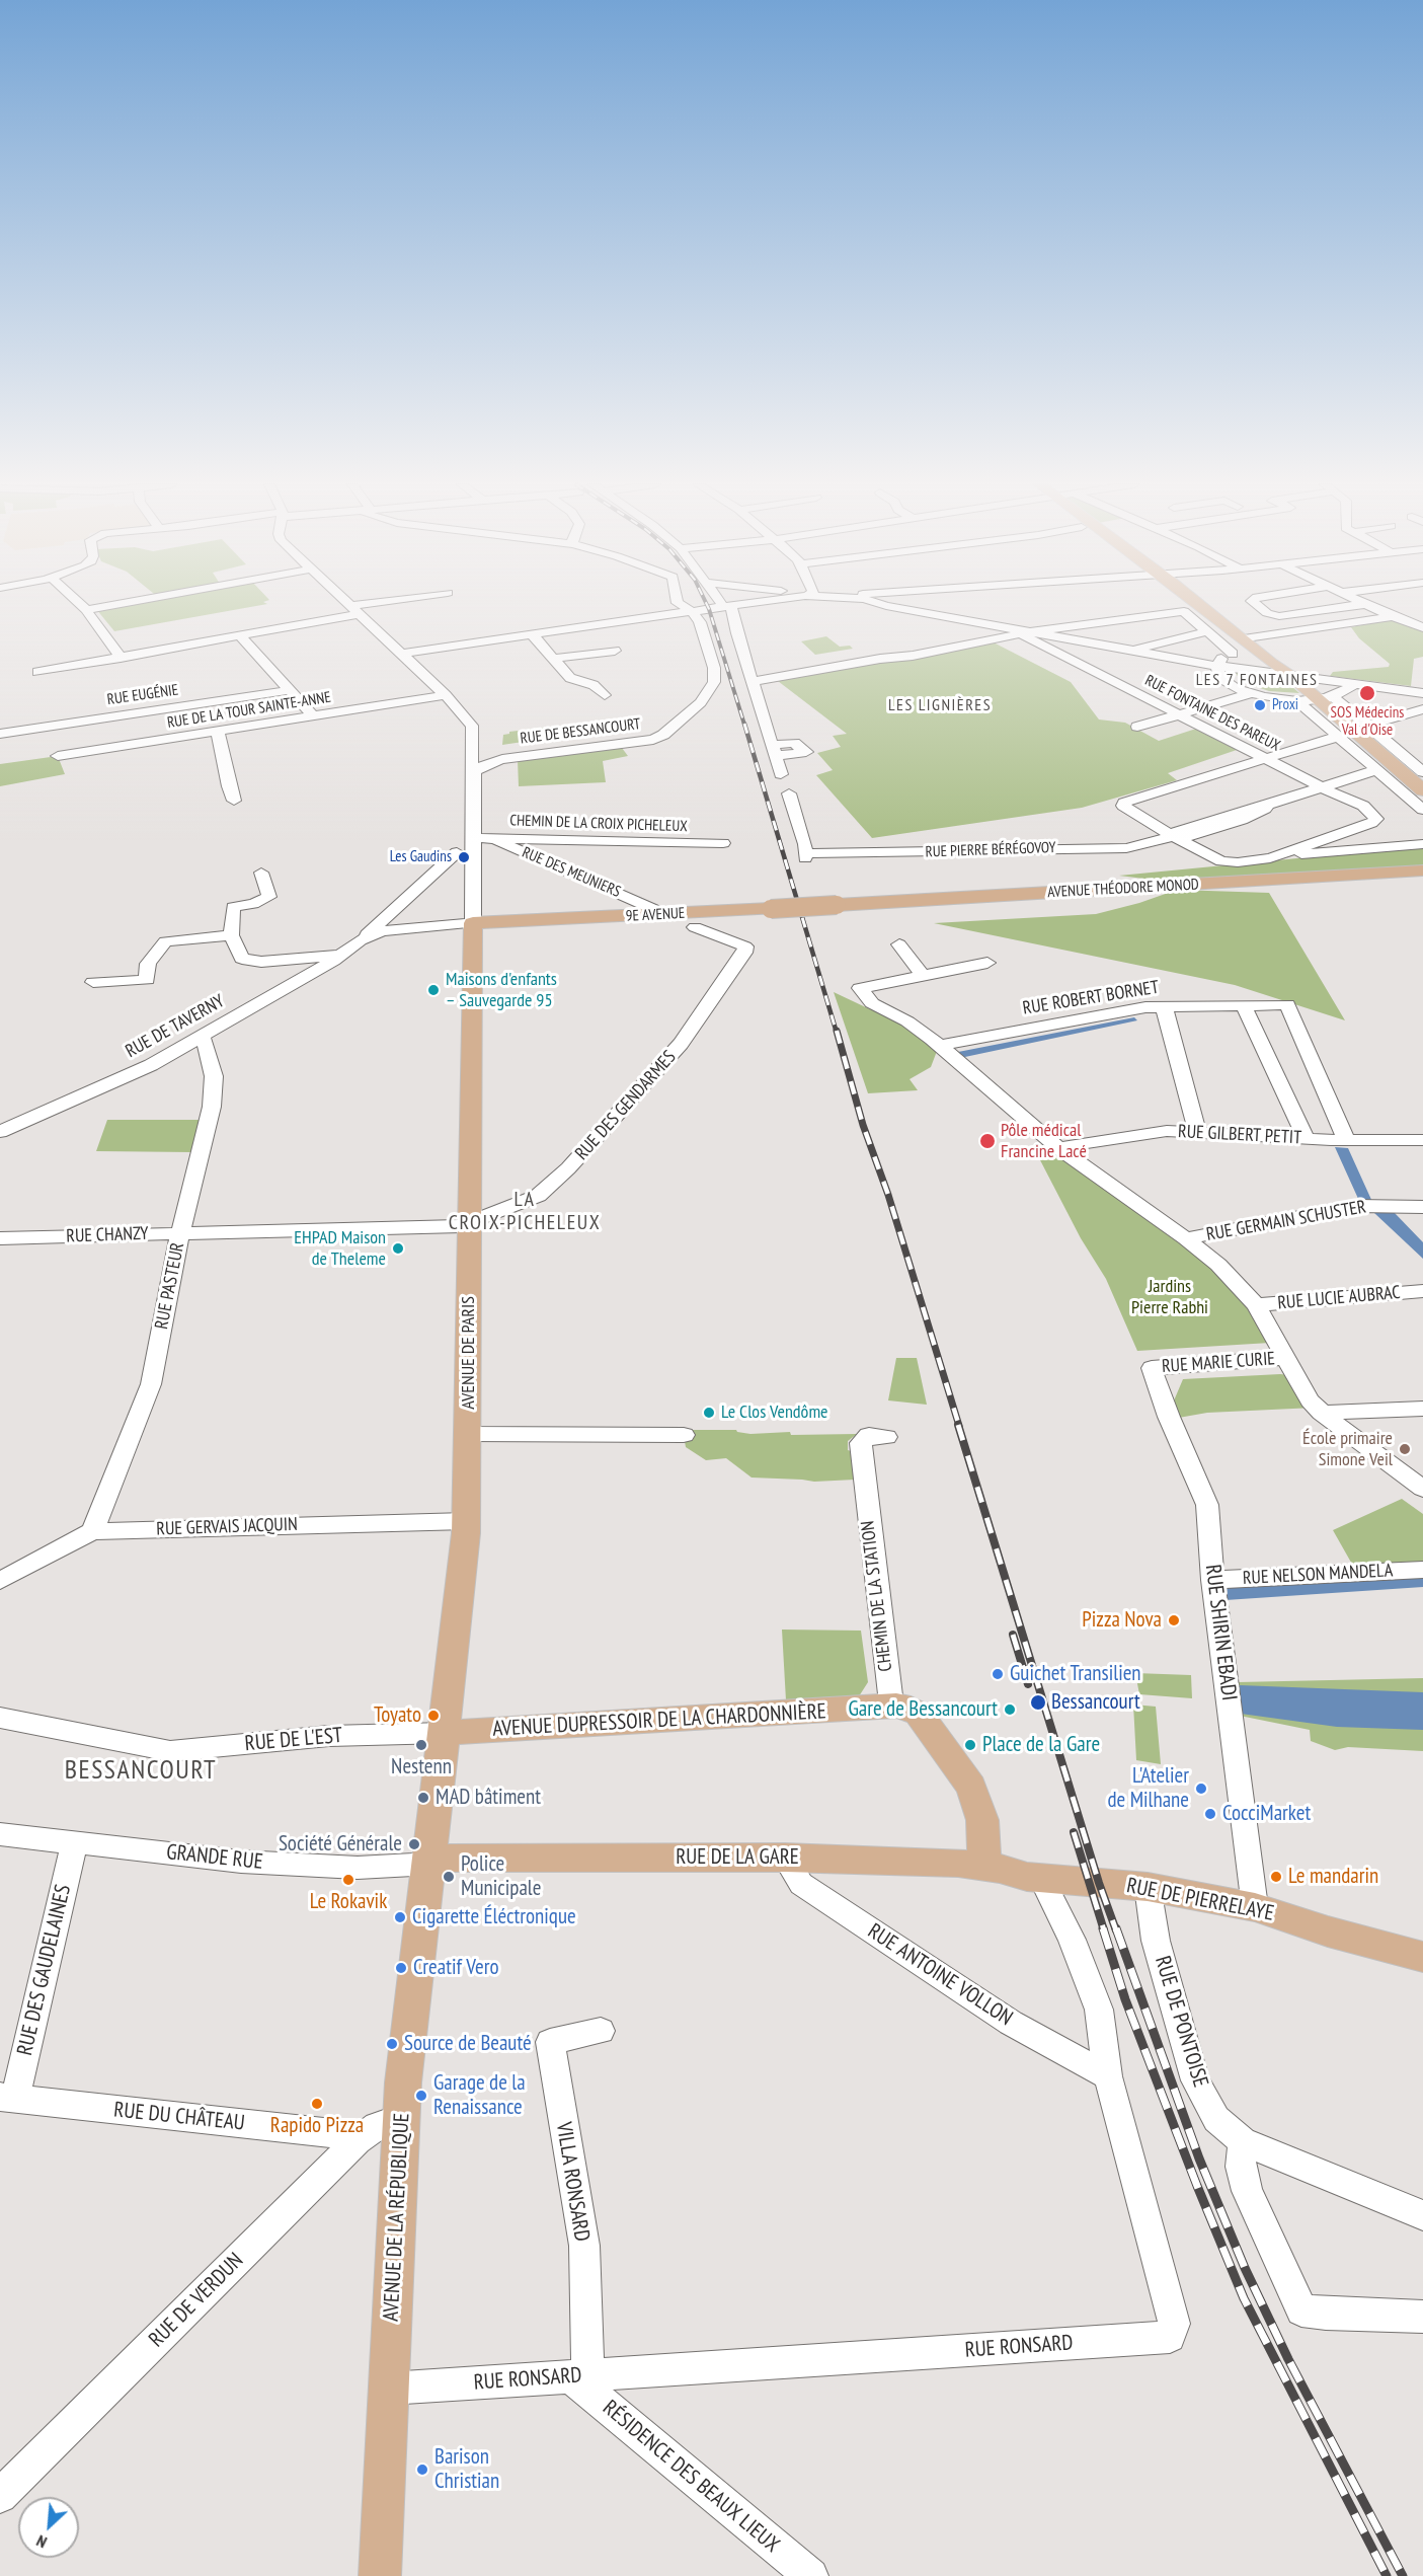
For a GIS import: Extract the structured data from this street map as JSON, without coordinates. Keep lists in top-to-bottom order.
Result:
{
  "streets": {
    "main road": [
      "AVENUE THÉODORE MONOD",
      "9E AVENUE",
      "AVENUE DE PARIS",
      "AVENUE DUPRESSOIR DE LA CHARDONNIÈRE",
      "RUE DE LA GARE",
      "RUE DE PIERRELAYE",
      "AVENUE DE LA RÉPUBLIQUE"
    ],
    "street": [
      "RUE EUGÉNIE",
      "RUE DE LA TOUR SAINTE-ANNE",
      "RUE FONTAINE DES PAREUX",
      "RUE DE BESSANCOURT",
      "CHEMIN DE LA CROIX PICHELEUX",
      "RUE PIERRE BÉRÉGOVOY",
      "RUE DES MEUNIERS",
      "RUE ROBERT BORNET",
      "RUE DE TAVERNY",
      "RUE DES GENDARMES",
      "RUE GILBERT PETIT",
      "RUE GERMAIN SCHUSTER",
      "RUE CHANZY",
      "RUE PASTEUR",
      "RUE LUCIE AUBRAC",
      "RUE MARIE CURIE",
      "RUE GERVAIS JACQUIN",
      "RUE NELSON MANDELA",
      "CHEMIN DE LA STATION",
      "RUE SHIRIN EBADI",
      "RUE DE L'EST",
      "GRANDE RUE",
      "RUE DES GAUDELAINES",
      "RUE ANTOINE VOLLON",
      "RUE DE PONTOISE",
      "RUE DU CHÂTEAU",
      "VILLA RONSARD",
      "RUE DE VERDUN",
      "RUE RONSARD",
      "RÉSIDENCE DES BEAUX LIEUX"
    ]
  },
  "crossings": [
    ["RUE DE LA TOUR SAINTE-ANNE", "AVENUE DE PARIS"],
    ["RUE FONTAINE DES PAREUX", "RUE PIERRE BÉRÉGOVOY"],
    ["RUE DE BESSANCOURT", "AVENUE DE PARIS"],
    ["CHEMIN DE LA CROIX PICHELEUX", "RUE DES MEUNIERS"],
    ["CHEMIN DE LA CROIX PICHELEUX", "AVENUE DE PARIS"],
    ["AVENUE THÉODORE MONOD", "9E AVENUE"],
    ["9E AVENUE", "RUE DE TAVERNY"],
    ["9E AVENUE", "AVENUE DE PARIS"],
    ["RUE ROBERT BORNET", "RUE GILBERT PETIT"],
    ["RUE DE TAVERNY", "RUE PASTEUR"],
    ["RUE DE TAVERNY", "AVENUE DE PARIS"],
    ["RUE DES GENDARMES", "RUE CHANZY"],
    ["RUE DES GENDARMES", "AVENUE DE PARIS"],
    ["RUE CHANZY", "RUE PASTEUR"],
    ["RUE CHANZY", "AVENUE DE PARIS"],
    ["RUE PASTEUR", "RUE GERVAIS JACQUIN"],
    ["AVENUE DE PARIS", "RUE GERVAIS JACQUIN"],
    ["AVENUE DE PARIS", "AVENUE DUPRESSOIR DE LA CHARDONNIÈRE"],
    ["AVENUE DE PARIS", "RUE DE L'EST"],
    ["AVENUE DE PARIS", "GRANDE RUE"],
    ["AVENUE DE PARIS", "RUE DE LA GARE"],
    ["AVENUE DE PARIS", "AVENUE DE LA RÉPUBLIQUE"],
    ["RUE MARIE CURIE", "RUE SHIRIN EBADI"],
    ["RUE NELSON MANDELA", "RUE SHIRIN EBADI"],
    ["CHEMIN DE LA STATION", "AVENUE DUPRESSOIR DE LA CHARDONNIÈRE"],
    ["RUE SHIRIN EBADI", "RUE DE PIERRELAYE"],
    ["AVENUE DUPRESSOIR DE LA CHARDONNIÈRE", "RUE DE L'EST"],
    ["AVENUE DUPRESSOIR DE LA CHARDONNIÈRE", "RUE DE LA GARE"],
    ["GRANDE RUE", "RUE DE LA GARE"],
    ["GRANDE RUE", "RUE DES GAUDELAINES"],
    ["GRANDE RUE", "AVENUE DE LA RÉPUBLIQUE"],
    ["RUE DE LA GARE", "RUE DE PIERRELAYE"],
    ["RUE DE LA GARE", "RUE ANTOINE VOLLON"],
    ["RUE DE LA GARE", "AVENUE DE LA RÉPUBLIQUE"],
    ["RUE DE LA GARE", "RUE RONSARD"],
    ["RUE DE PIERRELAYE", "RUE DE PONTOISE"],
    ["RUE DE PIERRELAYE", "RUE RONSARD"],
    ["RUE DES GAUDELAINES", "RUE DU CHÂTEAU"],
    ["RUE ANTOINE VOLLON", "RUE RONSARD"],
    ["RUE DU CHÂTEAU", "RUE DE VERDUN"],
    ["VILLA RONSARD", "RUE RONSARD"],
    ["VILLA RONSARD", "RÉSIDENCE DES BEAUX LIEUX"],
    ["AVENUE DE LA RÉPUBLIQUE", "RUE DE VERDUN"],
    ["AVENUE DE LA RÉPUBLIQUE", "RUE RONSARD"],
    ["RUE RONSARD", "RÉSIDENCE DES BEAUX LIEUX"]
  ],
  "districts": [
    "LES 7 FONTAINES",
    "LES LIGNIÈRES",
    "LA CROIX-PICHELEUX",
    "BESSANCOURT"
  ],
  "parks": ["Jardins Pierre Rabhi"],
  "places": [
    "SOS Médecins Val d'Oise",
    "Proxi",
    "Les Gaudins",
    "Maisons d'enfants – Sauvegarde 95",
    "Pôle médical Francine Lacé",
    "EHPAD Maison de Theleme",
    "Le Clos Vendôme",
    "École primaire Simone Veil",
    "Pizza Nova",
    "Guichet Transilien",
    "Bessancourt",
    "Gare de Bessancourt",
    "Toyato",
    "Nestenn",
    "Place de la Gare",
    "L'Atelier de Milhane",
    "MAD bâtiment",
    "CocciMarket",
    "Société Générale",
    "Police Municipale",
    "Le mandarin",
    "Le Rokavik",
    "Cigarette Éléctronique",
    "Creatif Vero",
    "Source de Beauté",
    "Garage de la Renaissance",
    "Rapido Pizza",
    "Barison Christian"
  ],
  "north": "bottom left"
}
